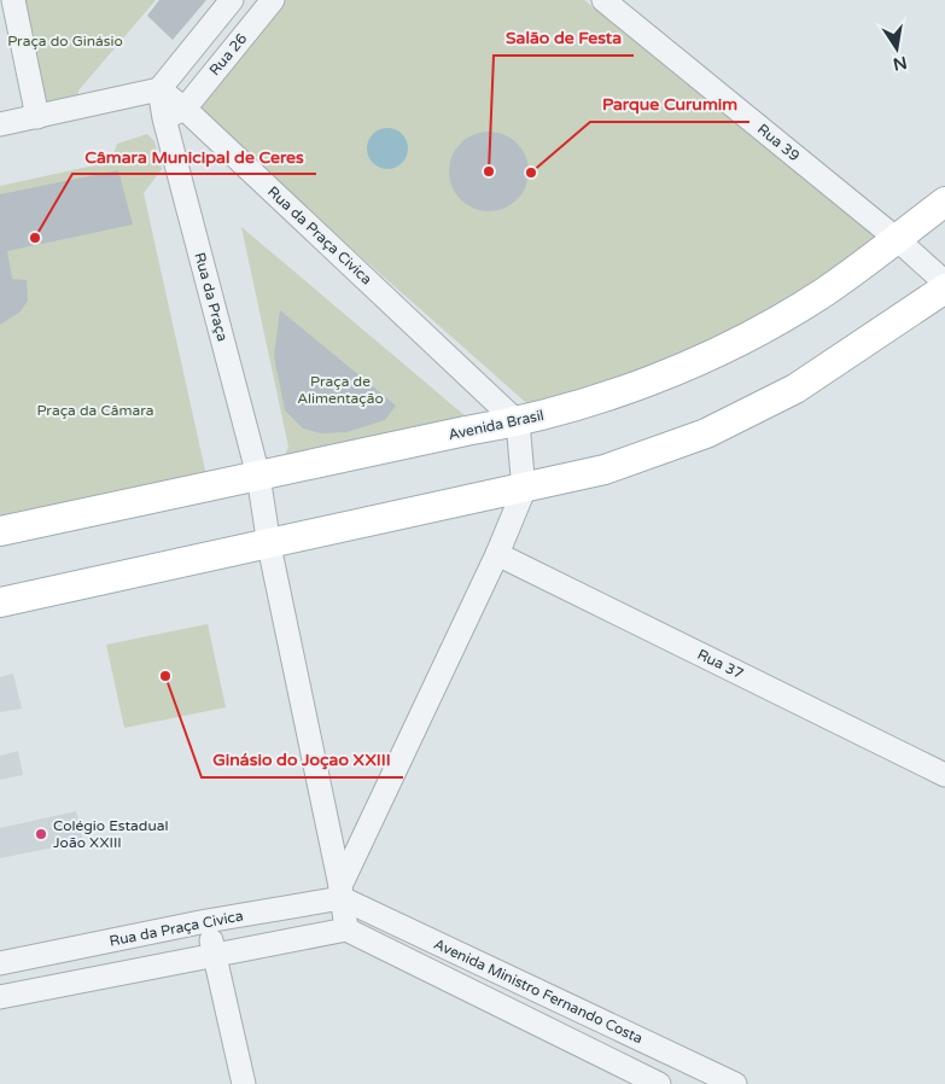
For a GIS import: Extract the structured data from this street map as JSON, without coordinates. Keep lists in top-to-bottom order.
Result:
{
  "streets": {
    "main road": ["Avenida Brasil"],
    "street": [
      "Rua 26",
      "Rua 39",
      "Rua da Praça Civica",
      "Rua da Praça",
      "Rua 37",
      "Avenida Ministro Fernando Costa"
    ]
  },
  "crossings": [
    ["Rua 26", "Rua da Praça Civica"],
    ["Rua 26", "Rua da Praça"],
    ["Rua 39", "Avenida Brasil"],
    ["Rua da Praça Civica", "Rua da Praça"],
    ["Rua da Praça Civica", "Avenida Brasil"],
    ["Rua da Praça Civica", "Avenida Ministro Fernando Costa"],
    ["Rua da Praça", "Avenida Brasil"]
  ],
  "parks": ["Praça do Ginásio", "Praça de Alimentação", "Praça da Câmara"],
  "places": [
    "Salão de Festa",
    "Parque Curumim",
    "Câmara Municipal de Ceres",
    "Ginásio do Joçao XXIII",
    "Colégio Estadual João XXIII"
  ],
  "north": "bottom"
}
